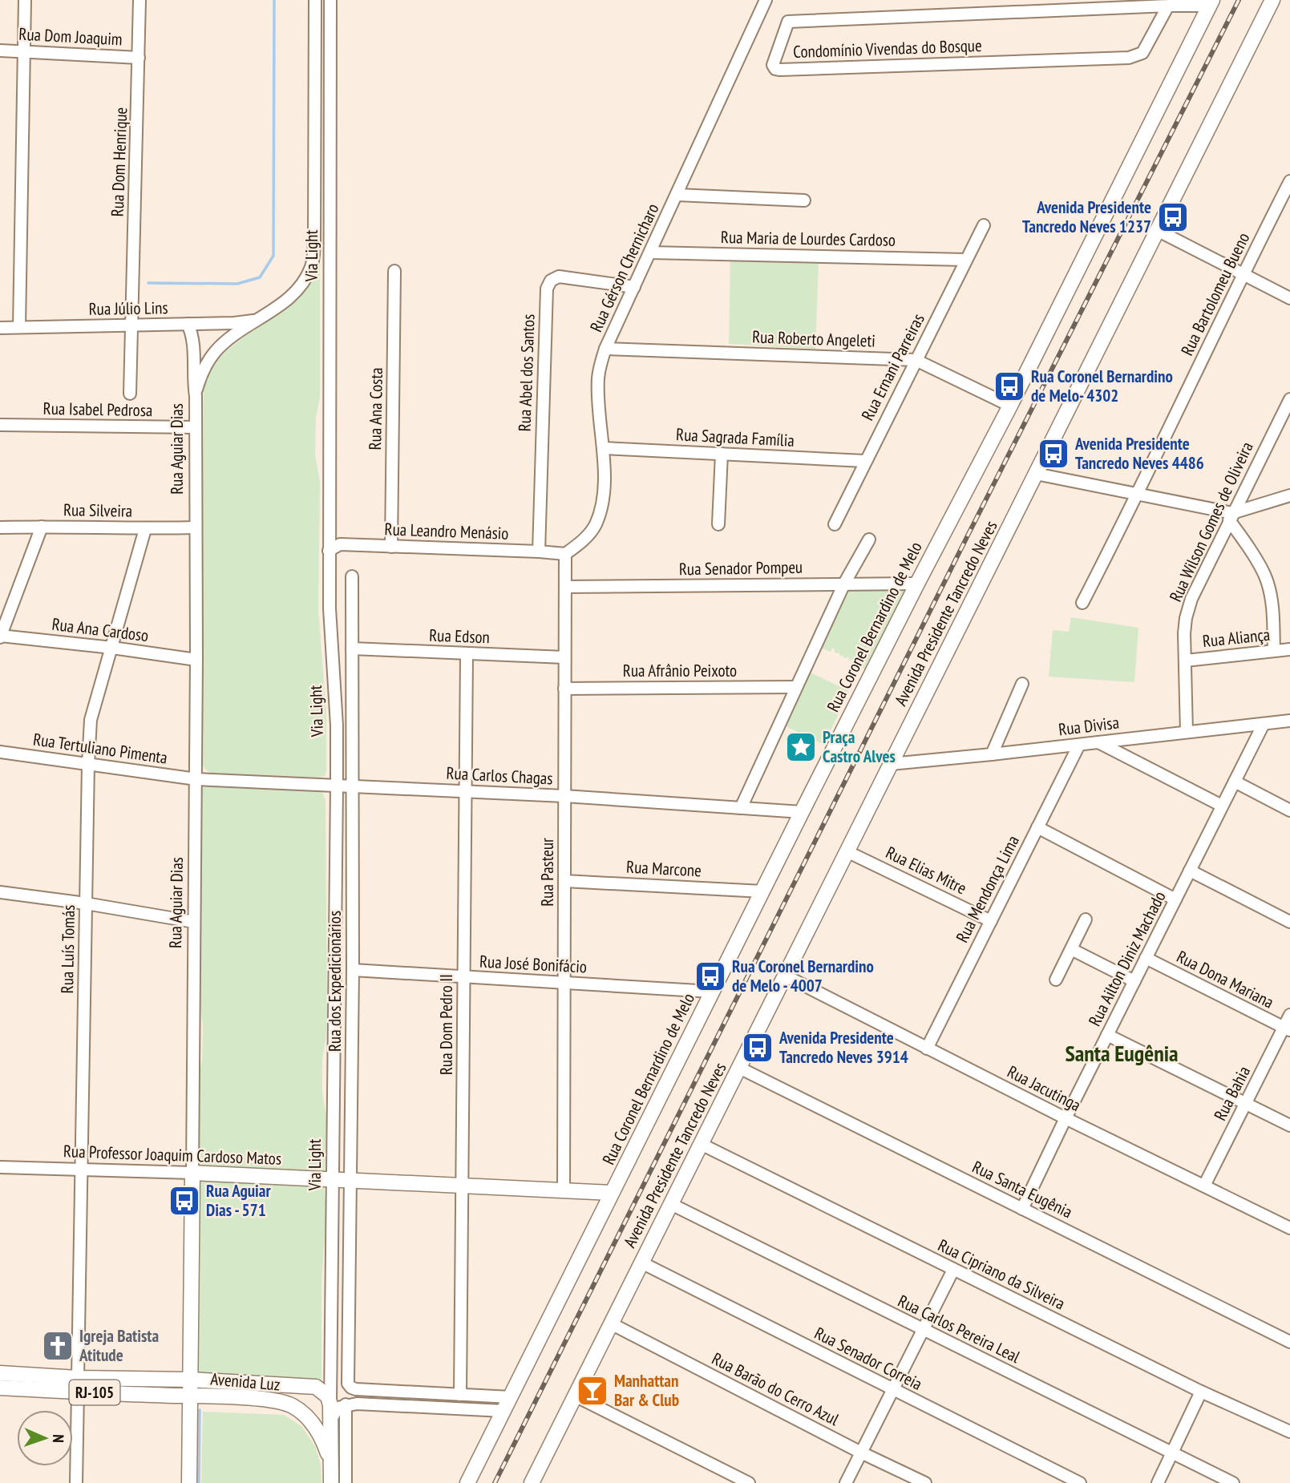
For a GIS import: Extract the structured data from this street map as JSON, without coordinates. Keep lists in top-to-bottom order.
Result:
{
  "streets": {
    "main road": [
      "Via Light",
      "Rua Aguiar Dias",
      "Avenida Presidente Tancredo Neves",
      "Rua Coronel Bernardino de Melo",
      "Rua Professor Joaquim Cardoso Matos",
      "Avenida Luz",
      "RJ-105"
    ],
    "street": [
      "Rua Dom Joaquim",
      "Condomínio Vivendas do Bosque",
      "Rua Dom Henrique",
      "Rua Maria de Lourdes Cardoso",
      "Rua Gérson Chernicharo",
      "Rua Bartolomeu Bueno",
      "Rua Júlio Lins",
      "Rua Roberto Angeleti",
      "Rua Ernani Parreiras",
      "Rua Abel dos Santos",
      "Rua Ana Costa",
      "Rua Isabel Pedrosa",
      "Rua Sagrada Família",
      "Rua Silveira",
      "Rua Wilson Gomes de Oliveira",
      "Rua Leandro Menásio",
      "Rua Senador Pompeu",
      "Rua Ana Cardoso",
      "Rua Edson",
      "Rua Aliança",
      "Rua Afrânio Peixoto",
      "Rua Divisa",
      "Rua Tertuliano Pimenta",
      "Rua Carlos Chagas",
      "Rua Marcone",
      "Rua Elias Mitre",
      "Rua Pasteur",
      "Rua Mendonça Lima",
      "Rua Luís Tomás",
      "Rua Ailton Diniz Machado",
      "Rua José Bonifácio",
      "Rua Dona Mariana",
      "Rua dos Expedicionários",
      "Rua Dom Pedro II",
      "Rua Jacutinga",
      "Rua Bahia",
      "Rua Santa Eugênia",
      "Rua Cipriano da Silveira",
      "Rua Carlos Pereira Leal",
      "Rua Senador Correia",
      "Rua Barão do Cerro Azul"
    ]
  },
  "crossings": [
    ["Rua Dom Joaquim", "Rua Dom Henrique"],
    ["Condomínio Vivendas do Bosque", "Rua Coronel Bernardino de Melo"],
    ["Rua Dom Henrique", "Rua Júlio Lins"],
    ["Rua Maria de Lourdes Cardoso", "Rua Gérson Chernicharo"],
    ["Rua Maria de Lourdes Cardoso", "Rua Ernani Parreiras"],
    ["Via Light", "Rua Júlio Lins"],
    ["Via Light", "Rua Aguiar Dias"],
    ["Via Light", "Rua Leandro Menásio"],
    ["Via Light", "Rua Carlos Chagas"],
    ["Via Light", "Rua Professor Joaquim Cardoso Matos"],
    ["Via Light", "Avenida Luz"],
    ["Via Light", "RJ-105"],
    ["Rua Gérson Chernicharo", "Rua Roberto Angeleti"],
    ["Rua Gérson Chernicharo", "Rua Abel dos Santos"],
    ["Rua Gérson Chernicharo", "Rua Sagrada Família"],
    ["Rua Gérson Chernicharo", "Rua Leandro Menásio"],
    ["Rua Gérson Chernicharo", "Rua Pasteur"],
    ["Rua Júlio Lins", "Rua Aguiar Dias"],
    ["Rua Roberto Angeleti", "Rua Ernani Parreiras"],
    ["Rua Roberto Angeleti", "Rua Coronel Bernardino de Melo"],
    ["Rua Ernani Parreiras", "Rua Sagrada Família"],
    ["Rua Abel dos Santos", "Rua Leandro Menásio"],
    ["Rua Ana Costa", "Rua Leandro Menásio"],
    ["Rua Isabel Pedrosa", "Rua Aguiar Dias"],
    ["Rua Aguiar Dias", "Rua Silveira"],
    ["Rua Aguiar Dias", "Rua Ana Cardoso"],
    ["Rua Aguiar Dias", "Rua Tertuliano Pimenta"],
    ["Rua Aguiar Dias", "Rua Carlos Chagas"],
    ["Rua Aguiar Dias", "Rua Professor Joaquim Cardoso Matos"],
    ["Rua Aguiar Dias", "Avenida Luz"],
    ["Rua Silveira", "Rua Luís Tomás"],
    ["Rua Wilson Gomes de Oliveira", "Rua Aliança"],
    ["Rua Wilson Gomes de Oliveira", "Rua Divisa"],
    ["Rua Leandro Menásio", "Rua Pasteur"],
    ["Rua Senador Pompeu", "Rua Coronel Bernardino de Melo"],
    ["Rua Senador Pompeu", "Rua Pasteur"],
    ["Avenida Presidente Tancredo Neves", "Rua Divisa"],
    ["Avenida Presidente Tancredo Neves", "Rua Elias Mitre"],
    ["Avenida Presidente Tancredo Neves", "Rua Jacutinga"],
    ["Avenida Presidente Tancredo Neves", "Rua Santa Eugênia"],
    ["Avenida Presidente Tancredo Neves", "Rua Cipriano da Silveira"],
    ["Avenida Presidente Tancredo Neves", "Rua Carlos Pereira Leal"],
    ["Avenida Presidente Tancredo Neves", "Rua Senador Correia"],
    ["Avenida Presidente Tancredo Neves", "Rua Barão do Cerro Azul"],
    ["Rua Coronel Bernardino de Melo", "Rua Carlos Chagas"],
    ["Rua Coronel Bernardino de Melo", "Rua Marcone"],
    ["Rua Coronel Bernardino de Melo", "Rua José Bonifácio"],
    ["Rua Coronel Bernardino de Melo", "Rua Professor Joaquim Cardoso Matos"],
    ["Rua Ana Cardoso", "Rua Luís Tomás"],
    ["Rua Edson", "Rua Pasteur"],
    ["Rua Edson", "Rua dos Expedicionários"],
    ["Rua Edson", "Rua Dom Pedro II"],
    ["Rua Afrânio Peixoto", "Rua Pasteur"],
    ["Rua Divisa", "Rua Mendonça Lima"],
    ["Rua Divisa", "Rua Ailton Diniz Machado"],
    ["Rua Tertuliano Pimenta", "Rua Carlos Chagas"],
    ["Rua Tertuliano Pimenta", "Rua Luís Tomás"],
    ["Rua Carlos Chagas", "Rua Pasteur"],
    ["Rua Carlos Chagas", "Rua dos Expedicionários"],
    ["Rua Carlos Chagas", "Rua Dom Pedro II"],
    ["Rua Marcone", "Rua Pasteur"],
    ["Rua Elias Mitre", "Rua Mendonça Lima"],
    ["Rua Pasteur", "Rua José Bonifácio"],
    ["Rua Pasteur", "Rua Professor Joaquim Cardoso Matos"],
    ["Rua Mendonça Lima", "Rua Jacutinga"],
    ["Rua Luís Tomás", "Rua Professor Joaquim Cardoso Matos"],
    ["Rua Luís Tomás", "Avenida Luz"],
    ["Rua Ailton Diniz Machado", "Rua Dona Mariana"],
    ["Rua Ailton Diniz Machado", "Rua Jacutinga"],
    ["Rua Ailton Diniz Machado", "Rua Santa Eugênia"],
    ["Rua José Bonifácio", "Rua dos Expedicionários"],
    ["Rua José Bonifácio", "Rua Dom Pedro II"],
    ["Rua Dona Mariana", "Rua Bahia"],
    ["Rua dos Expedicionários", "Rua Dom Pedro II"],
    ["Rua dos Expedicionários", "Rua Professor Joaquim Cardoso Matos"],
    ["Rua Dom Pedro II", "Rua Professor Joaquim Cardoso Matos"],
    ["Rua Jacutinga", "Rua Bahia"],
    ["Avenida Luz", "RJ-105"]
  ],
  "districts": ["Santa Eugênia"],
  "places": {
    "bus stop": [
      "Avenida Presidente Tancredo Neves 1237",
      "Rua Coronel Bernardino de Melo- 4302",
      "Avenida Presidente Tancredo Neves 4486",
      "Rua Coronel Bernardino de Melo - 4007",
      "Avenida Presidente Tancredo Neves 3914",
      "Rua Aguiar Dias - 571"
    ],
    "place": ["Praça Castro Alves"],
    "church": ["Igreja Batista Atitude"],
    "bar": ["Manhattan Bar & Club"]
  },
  "north": "right"
}
